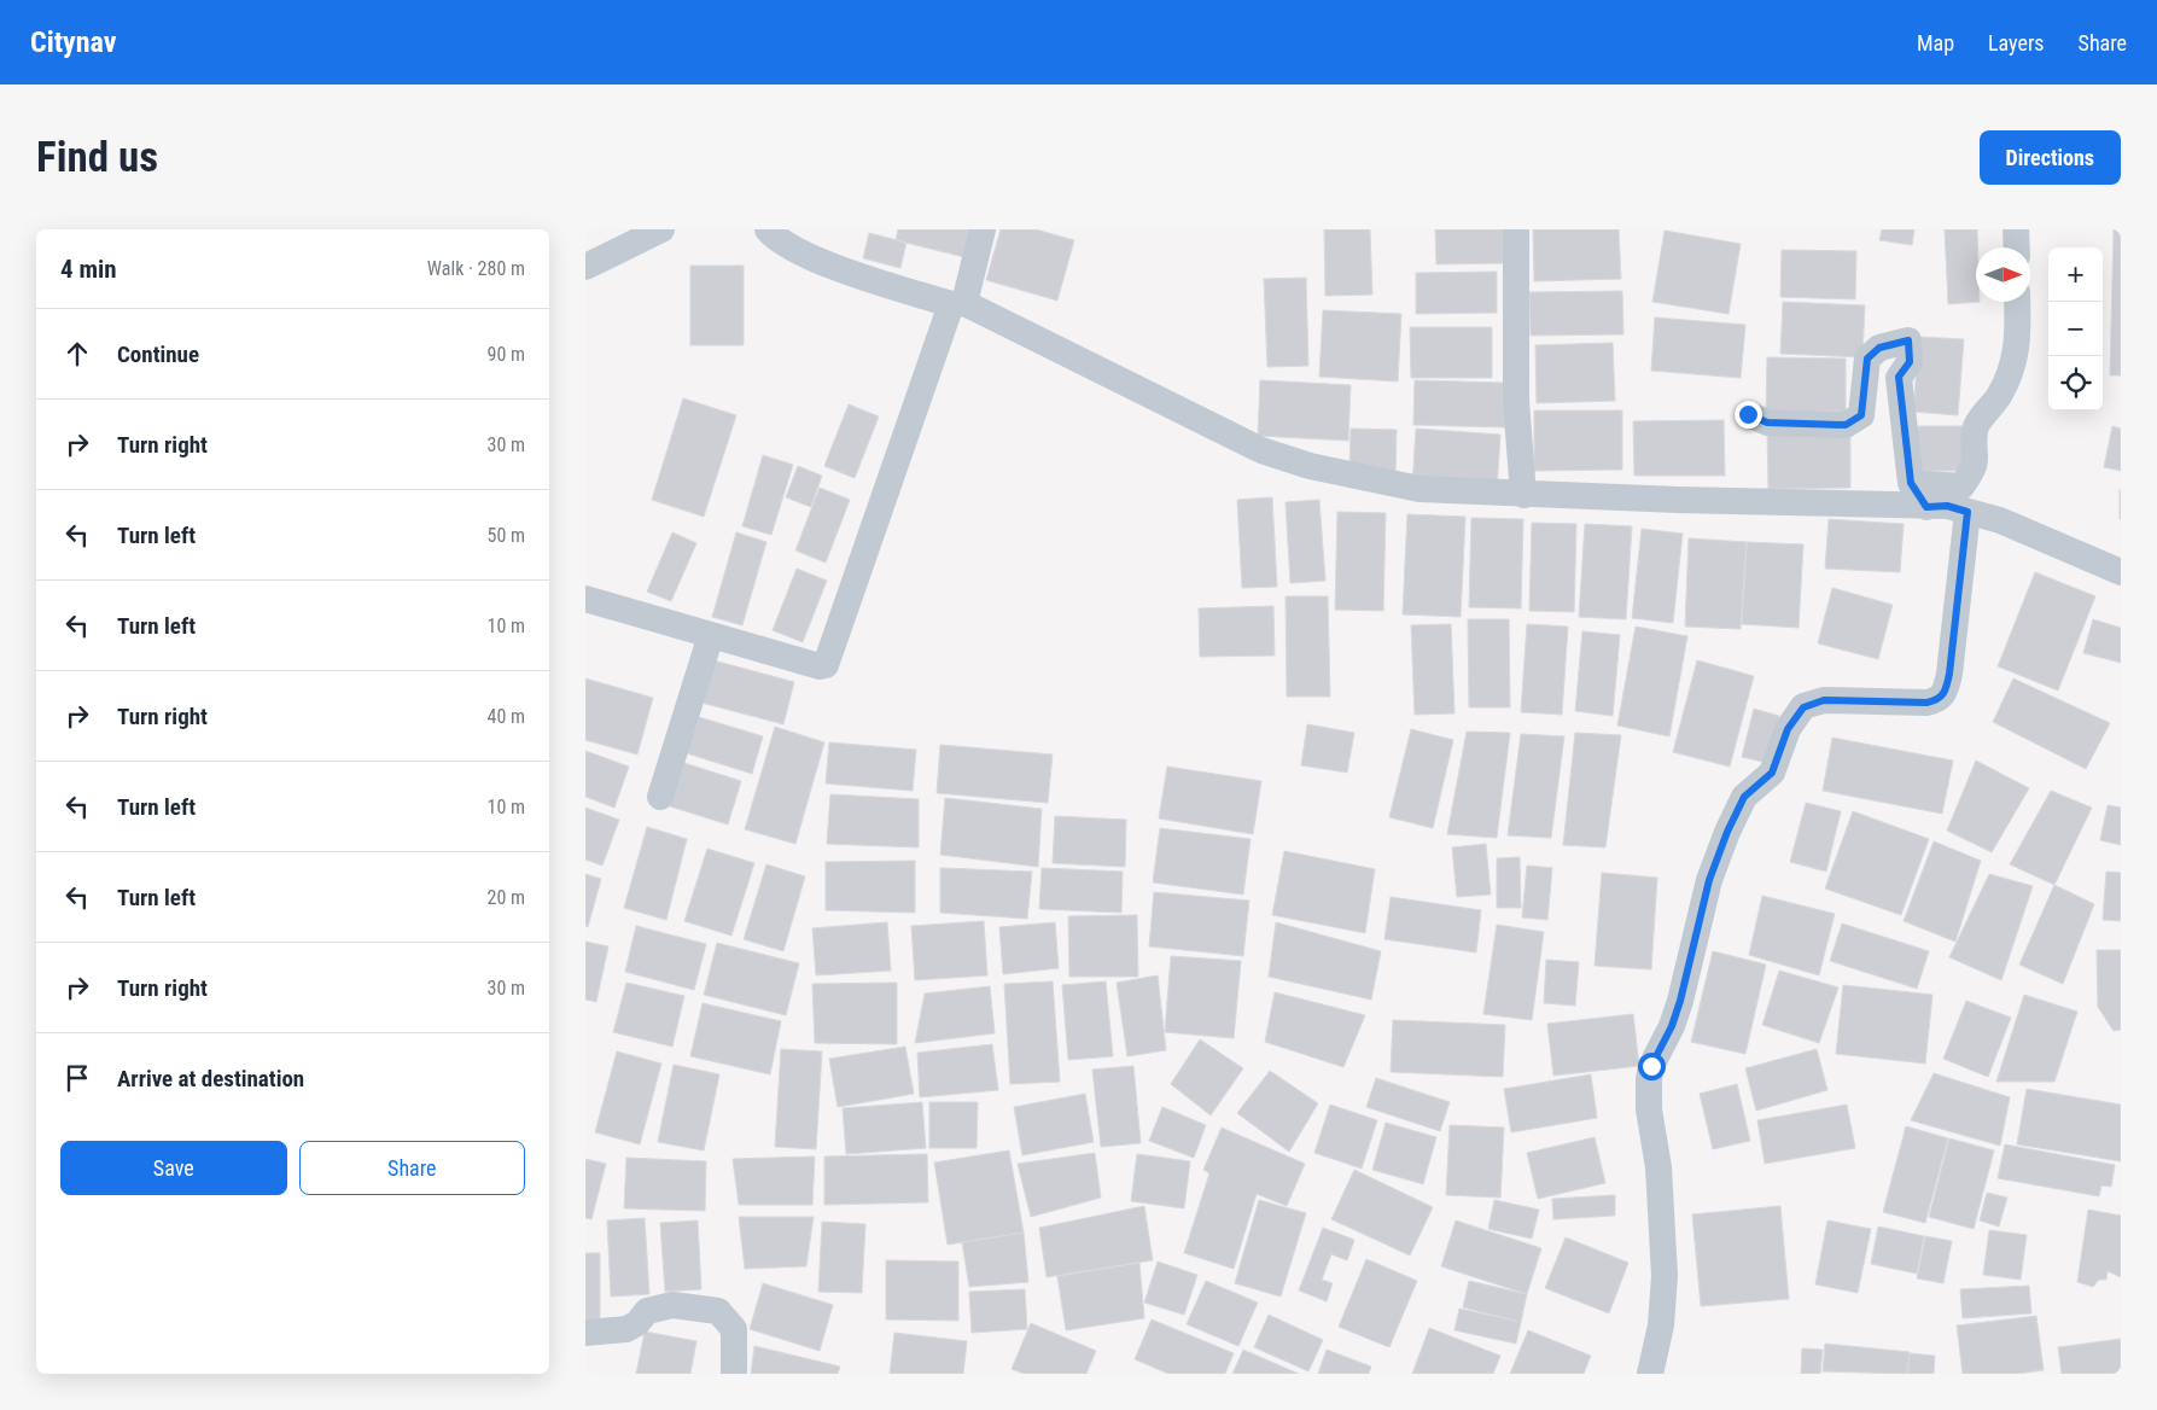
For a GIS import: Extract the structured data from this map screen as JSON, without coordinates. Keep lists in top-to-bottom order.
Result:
{
  "north": "right",
  "page": {
    "header": "Citynav",
    "nav": ["Map", "Layers", "Share"],
    "buttons": [
      "Directions",
      ["Save", "Share"]
    ],
    "title": "Find us",
    "heading": ["4 min", "Walk · 280 m"],
    "map_buttons": ["+", "−"],
    "list": [
      ["Continue", "90 m"],
      ["Turn right", "30 m"],
      ["Turn left", "50 m"],
      ["Turn left", "10 m"],
      ["Turn right", "40 m"],
      ["Turn left", "10 m"],
      ["Turn left", "20 m"],
      ["Turn right", "30 m"],
      "Arrive at destination"
    ]
  }
}
